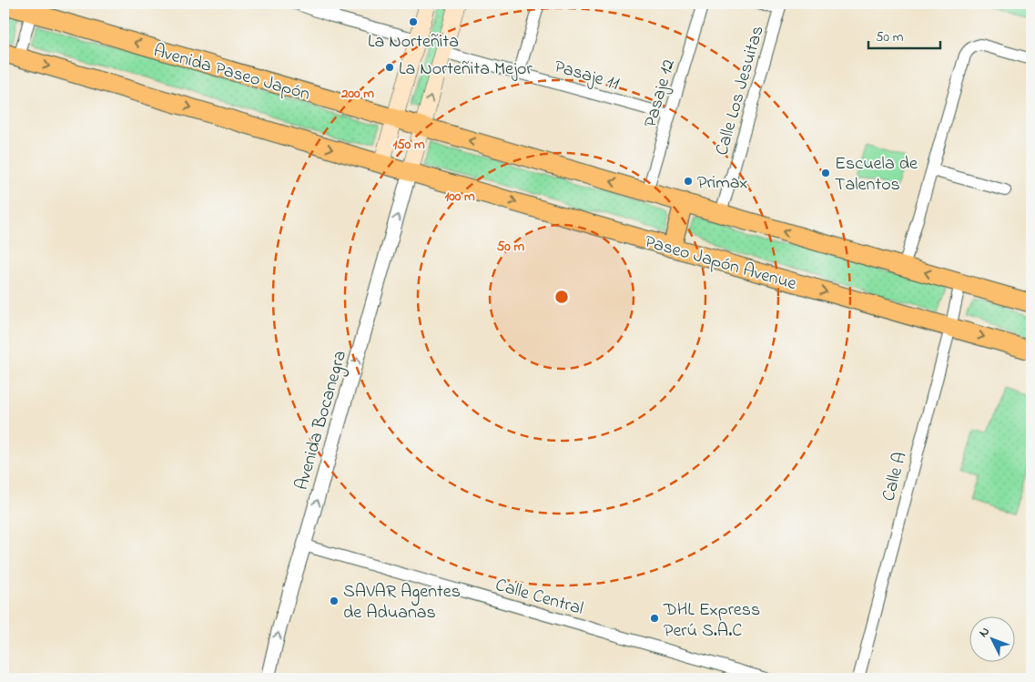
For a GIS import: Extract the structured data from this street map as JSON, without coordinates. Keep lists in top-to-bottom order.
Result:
{
  "streets": {
    "main road": ["Avenida Paseo Japón", "Paseo Japón Avenue"],
    "street": [
      "Pasaje 11",
      "Calle Los Jesuitas",
      "Pasaje 12",
      "Avenida Bocanegra",
      "Calle A",
      "Calle Central"
    ]
  },
  "crossings": [
    ["Avenida Paseo Japón", "Pasaje 12"],
    ["Pasaje 11", "Pasaje 12"],
    ["Paseo Japón Avenue", "Avenida Bocanegra"],
    ["Paseo Japón Avenue", "Calle A"],
    ["Avenida Bocanegra", "Calle Central"]
  ],
  "one_way": ["Avenida Bocanegra"],
  "places": [
    "La Norteñita",
    "La Norteñita Mejor",
    "Escuela de Talentos",
    "Primax",
    "SAVAR Agentes de Aduanas",
    "DHL Express Perú S.A.C"
  ],
  "scale_bar": "50 m",
  "north": "top left",
  "rings": [
    "200 m",
    "150 m",
    "100 m",
    "50 m"
  ]
}
